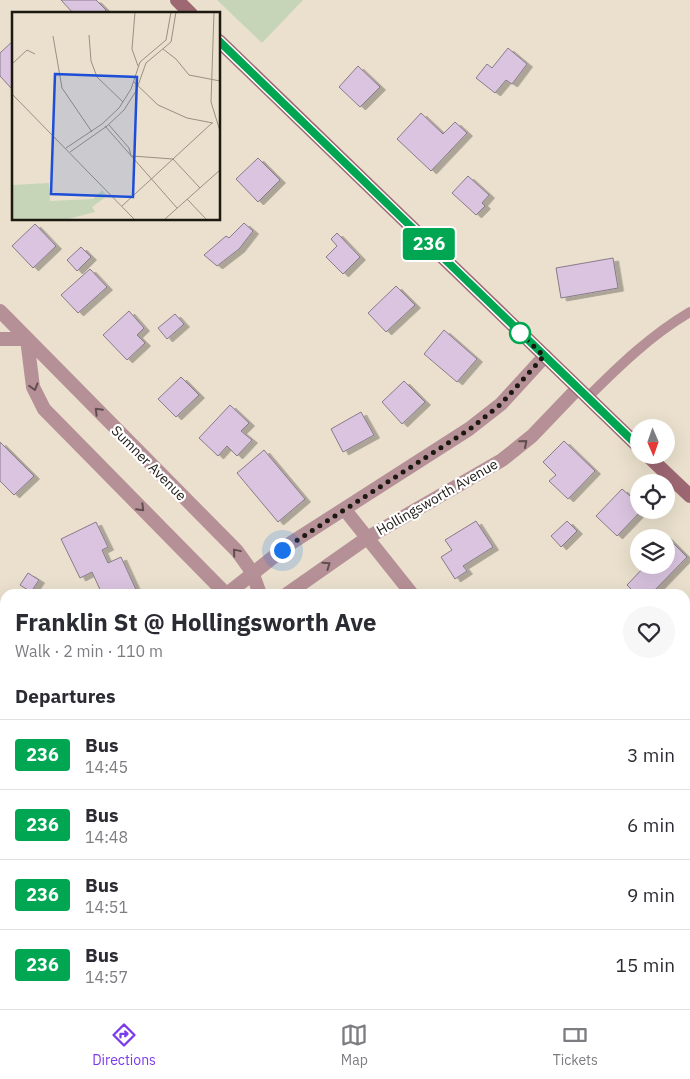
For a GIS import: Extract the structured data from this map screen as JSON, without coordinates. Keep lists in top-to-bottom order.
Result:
{
  "streets": {
    "street": ["Sumner Avenue", "Hollingsworth Avenue"]
  },
  "lines": ["bus line 236"],
  "north": "bottom",
  "page": {
    "on_map": "236",
    "heading": [
      ["Franklin St @ Hollingsworth Ave", "Walk · 2 min · 110 m"],
      "Departures"
    ],
    "list": [
      {
        "mark": "236",
        "name": "Bus",
        "note": "14:45",
        "value": "3 min"
      },
      {
        "mark": "236",
        "name": "Bus",
        "note": "14:48",
        "value": "6 min"
      },
      {
        "mark": "236",
        "name": "Bus",
        "note": "14:51",
        "value": "9 min"
      },
      {
        "mark": "236",
        "name": "Bus",
        "note": "14:57",
        "value": "15 min"
      }
    ],
    "tabs": ["Directions", "Map", "Tickets"]
  }
}
